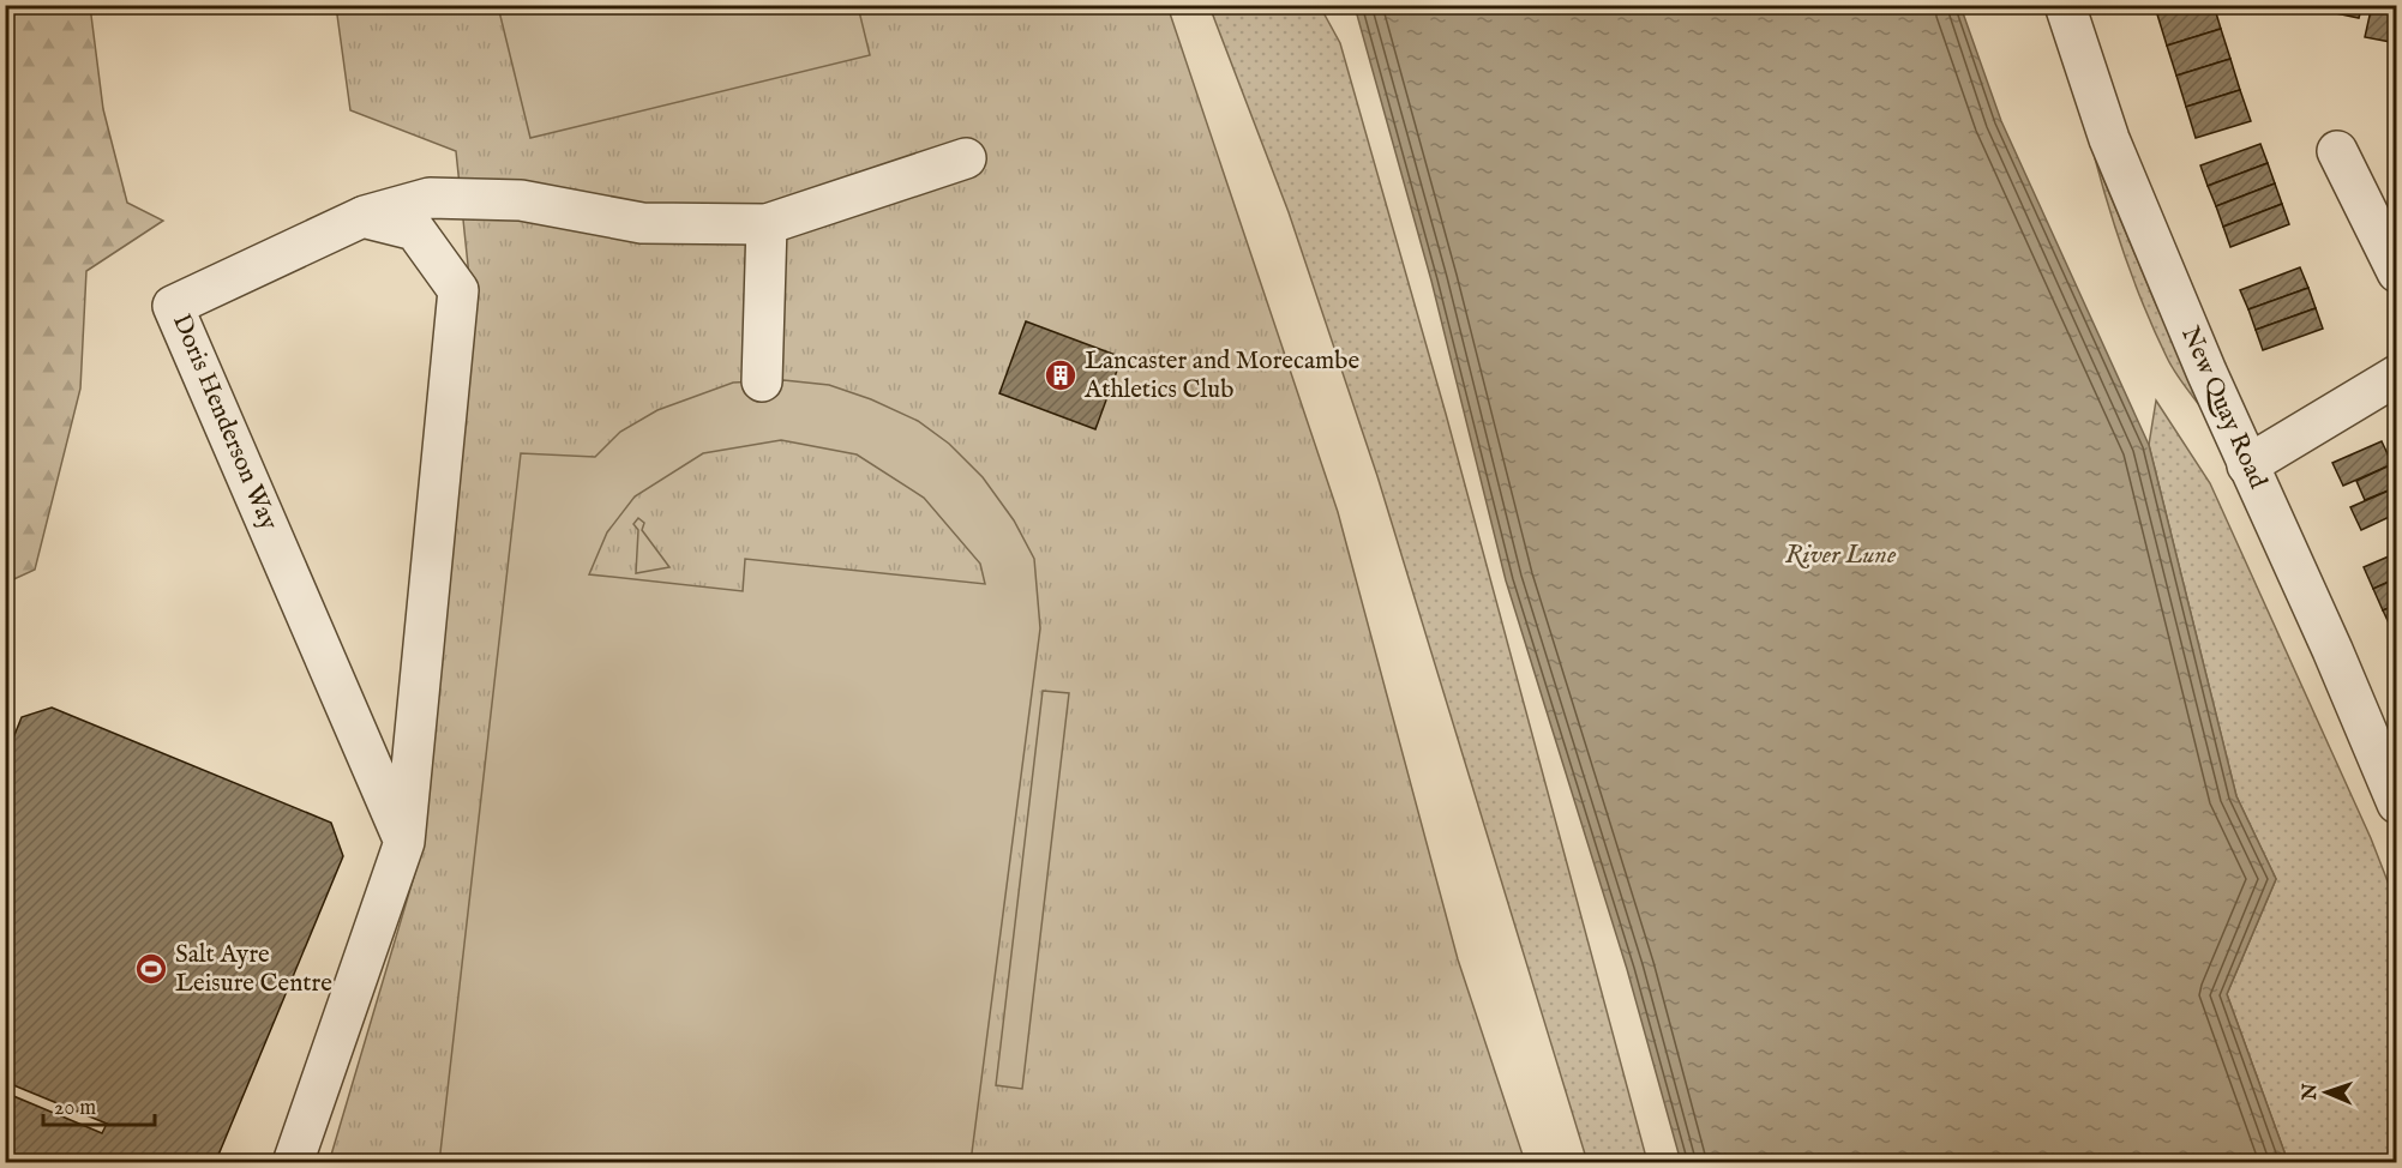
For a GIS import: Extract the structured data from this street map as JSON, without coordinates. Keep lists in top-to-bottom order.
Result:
{
  "streets": {
    "street": ["New Quay Road", "Doris Henderson Way"]
  },
  "water": ["River Lune"],
  "places": {
    "building": ["Lancaster and Morecambe Athletics Club"],
    "sports": ["Salt Ayre Leisure Centre"]
  },
  "scale_bar": "20 m",
  "north": "left"
}
